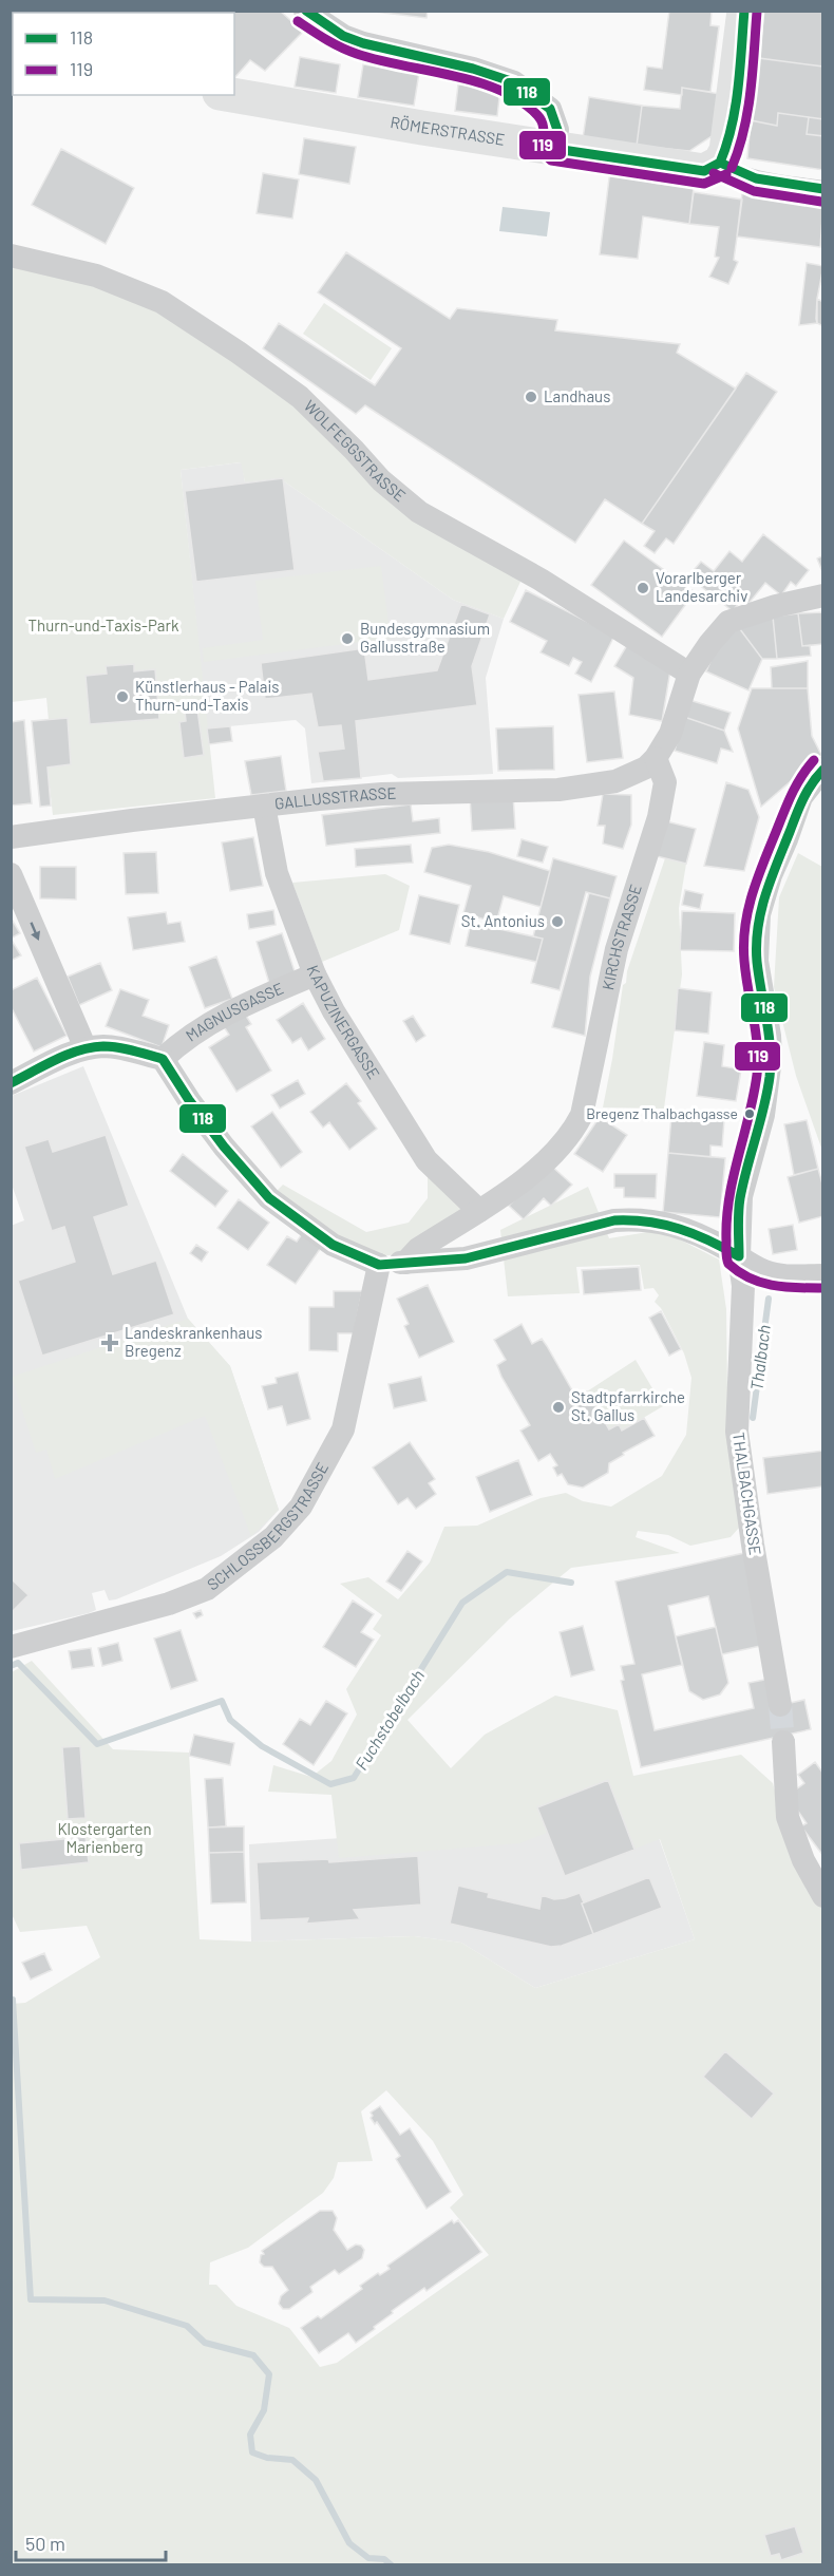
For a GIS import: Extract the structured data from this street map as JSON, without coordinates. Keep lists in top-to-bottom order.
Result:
{
  "streets": {
    "main road": ["RÖMERSTRASSE"],
    "street": [
      "WOLFEGGSTRASSE",
      "GALLUSSTRASSE",
      "KIRCHSTRASSE",
      "MAGNUSGASSE",
      "KAPUZINERGASSE",
      "THALBACHGASSE",
      "SCHLOSSBERGSTRASSE"
    ]
  },
  "crossings": [
    ["GALLUSSTRASSE", "KIRCHSTRASSE"],
    ["GALLUSSTRASSE", "KAPUZINERGASSE"],
    ["KIRCHSTRASSE", "KAPUZINERGASSE"],
    ["MAGNUSGASSE", "KAPUZINERGASSE"]
  ],
  "water": ["Thalbach", "Fuchstobelbach"],
  "parks": ["Thurn-und-Taxis-Park", "Klostergarten Marienberg"],
  "places": {
    "other": [
      "Landhaus",
      "Vorarlberger Landesarchiv",
      "Bundesgymnasium Gallusstraße",
      "Künstlerhaus - Palais Thurn-und-Taxis",
      "St. Antonius",
      "Bregenz Thalbachgasse",
      "Stadtpfarrkirche St. Gallus"
    ],
    "health": ["Landeskrankenhaus Bregenz"]
  },
  "lines": ["transit line 118", "transit line 119"],
  "legend": ["118", "119"],
  "scale_bar": "50 m"
}
